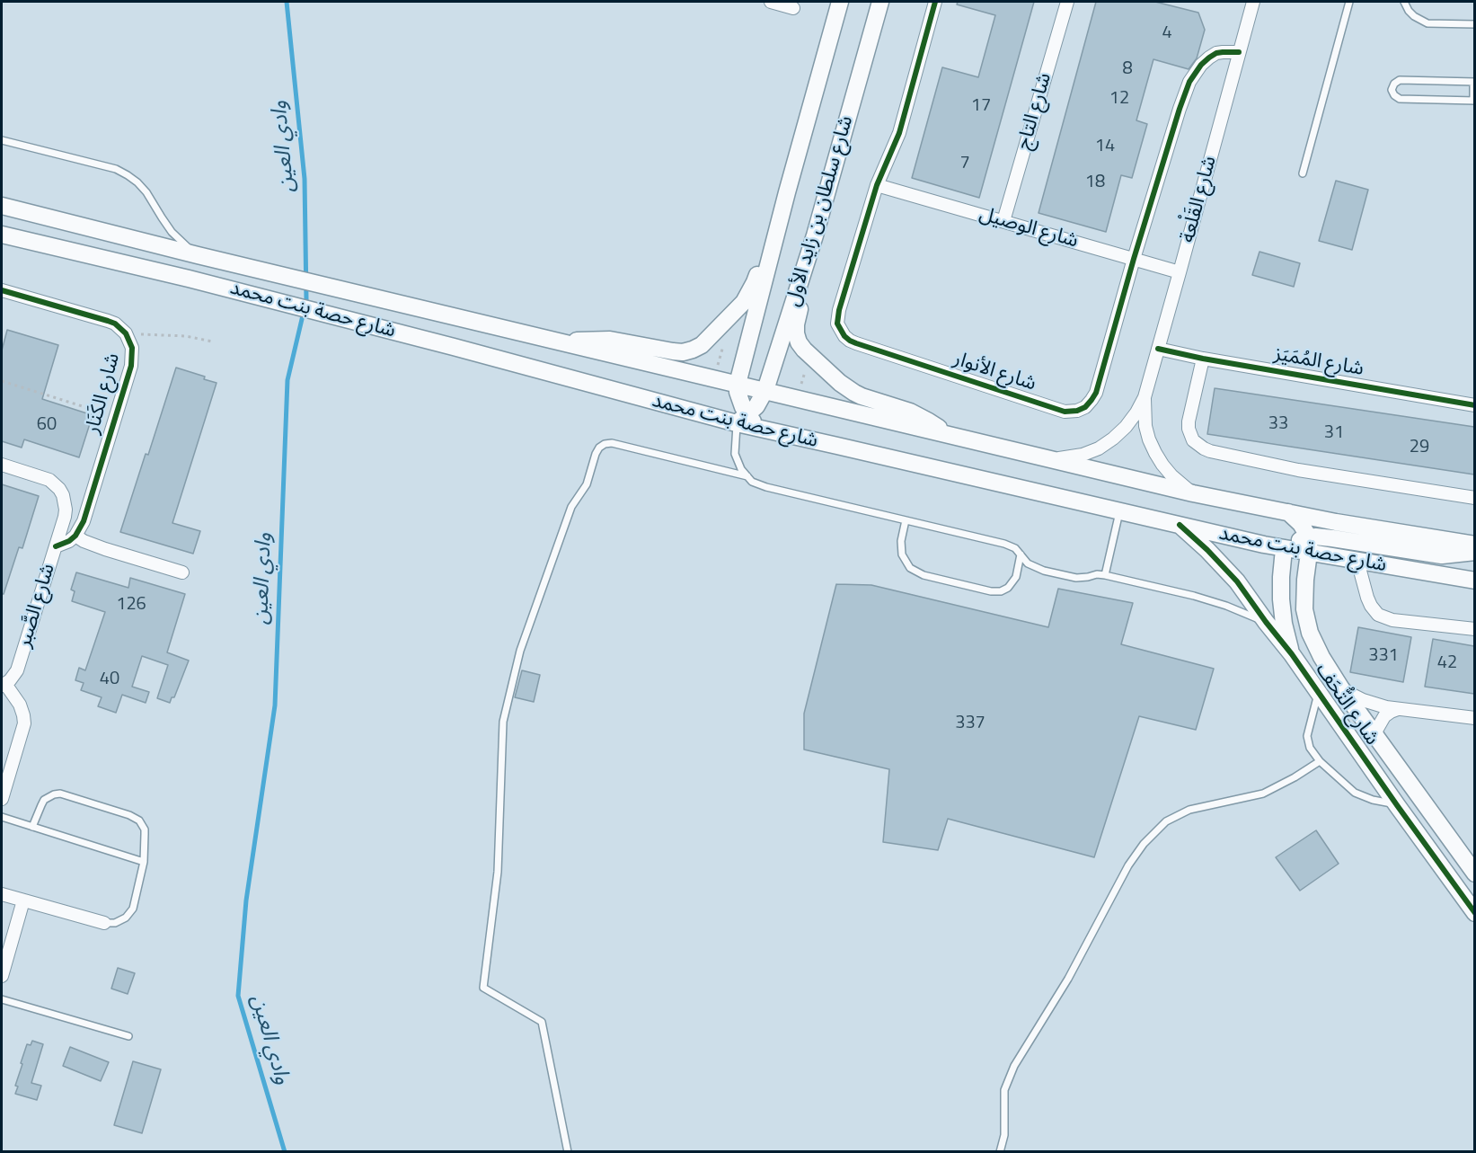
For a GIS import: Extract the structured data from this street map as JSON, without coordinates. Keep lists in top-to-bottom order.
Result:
{
  "streets": {
    "main road": ["شارع سلطان بن زايد الأول", "شارع حصة بنت محمد", "شارع التُّحَف"],
    "street": [
      "شارع التاج",
      "شارع القَلْعة",
      "شارع الوصيل",
      "شارع المُمَيَز",
      "شارع الأنوار",
      "شارع الكَنَار",
      "شارع الصَّبر"
    ]
  },
  "crossings": [
    ["شارع التاج", "شارع الوصيل"],
    ["شارع القَلْعة", "شارع الوصيل"],
    ["شارع القَلْعة", "شارع حصة بنت محمد"],
    ["شارع القَلْعة", "شارع المُمَيَز"],
    ["شارع القَلْعة", "شارع الأنوار"],
    ["شارع سلطان بن زايد الأول", "شارع حصة بنت محمد"],
    ["شارع الوصيل", "شارع الأنوار"],
    ["شارع حصة بنت محمد", "شارع التُّحَف"]
  ],
  "water": ["وادي العين"],
  "house_numbers": [
    "4",
    "8",
    "12",
    "17",
    "14",
    "7",
    "18",
    "33",
    "60",
    "31",
    "29",
    "126",
    "331",
    "42",
    "40",
    "337"
  ]
}
